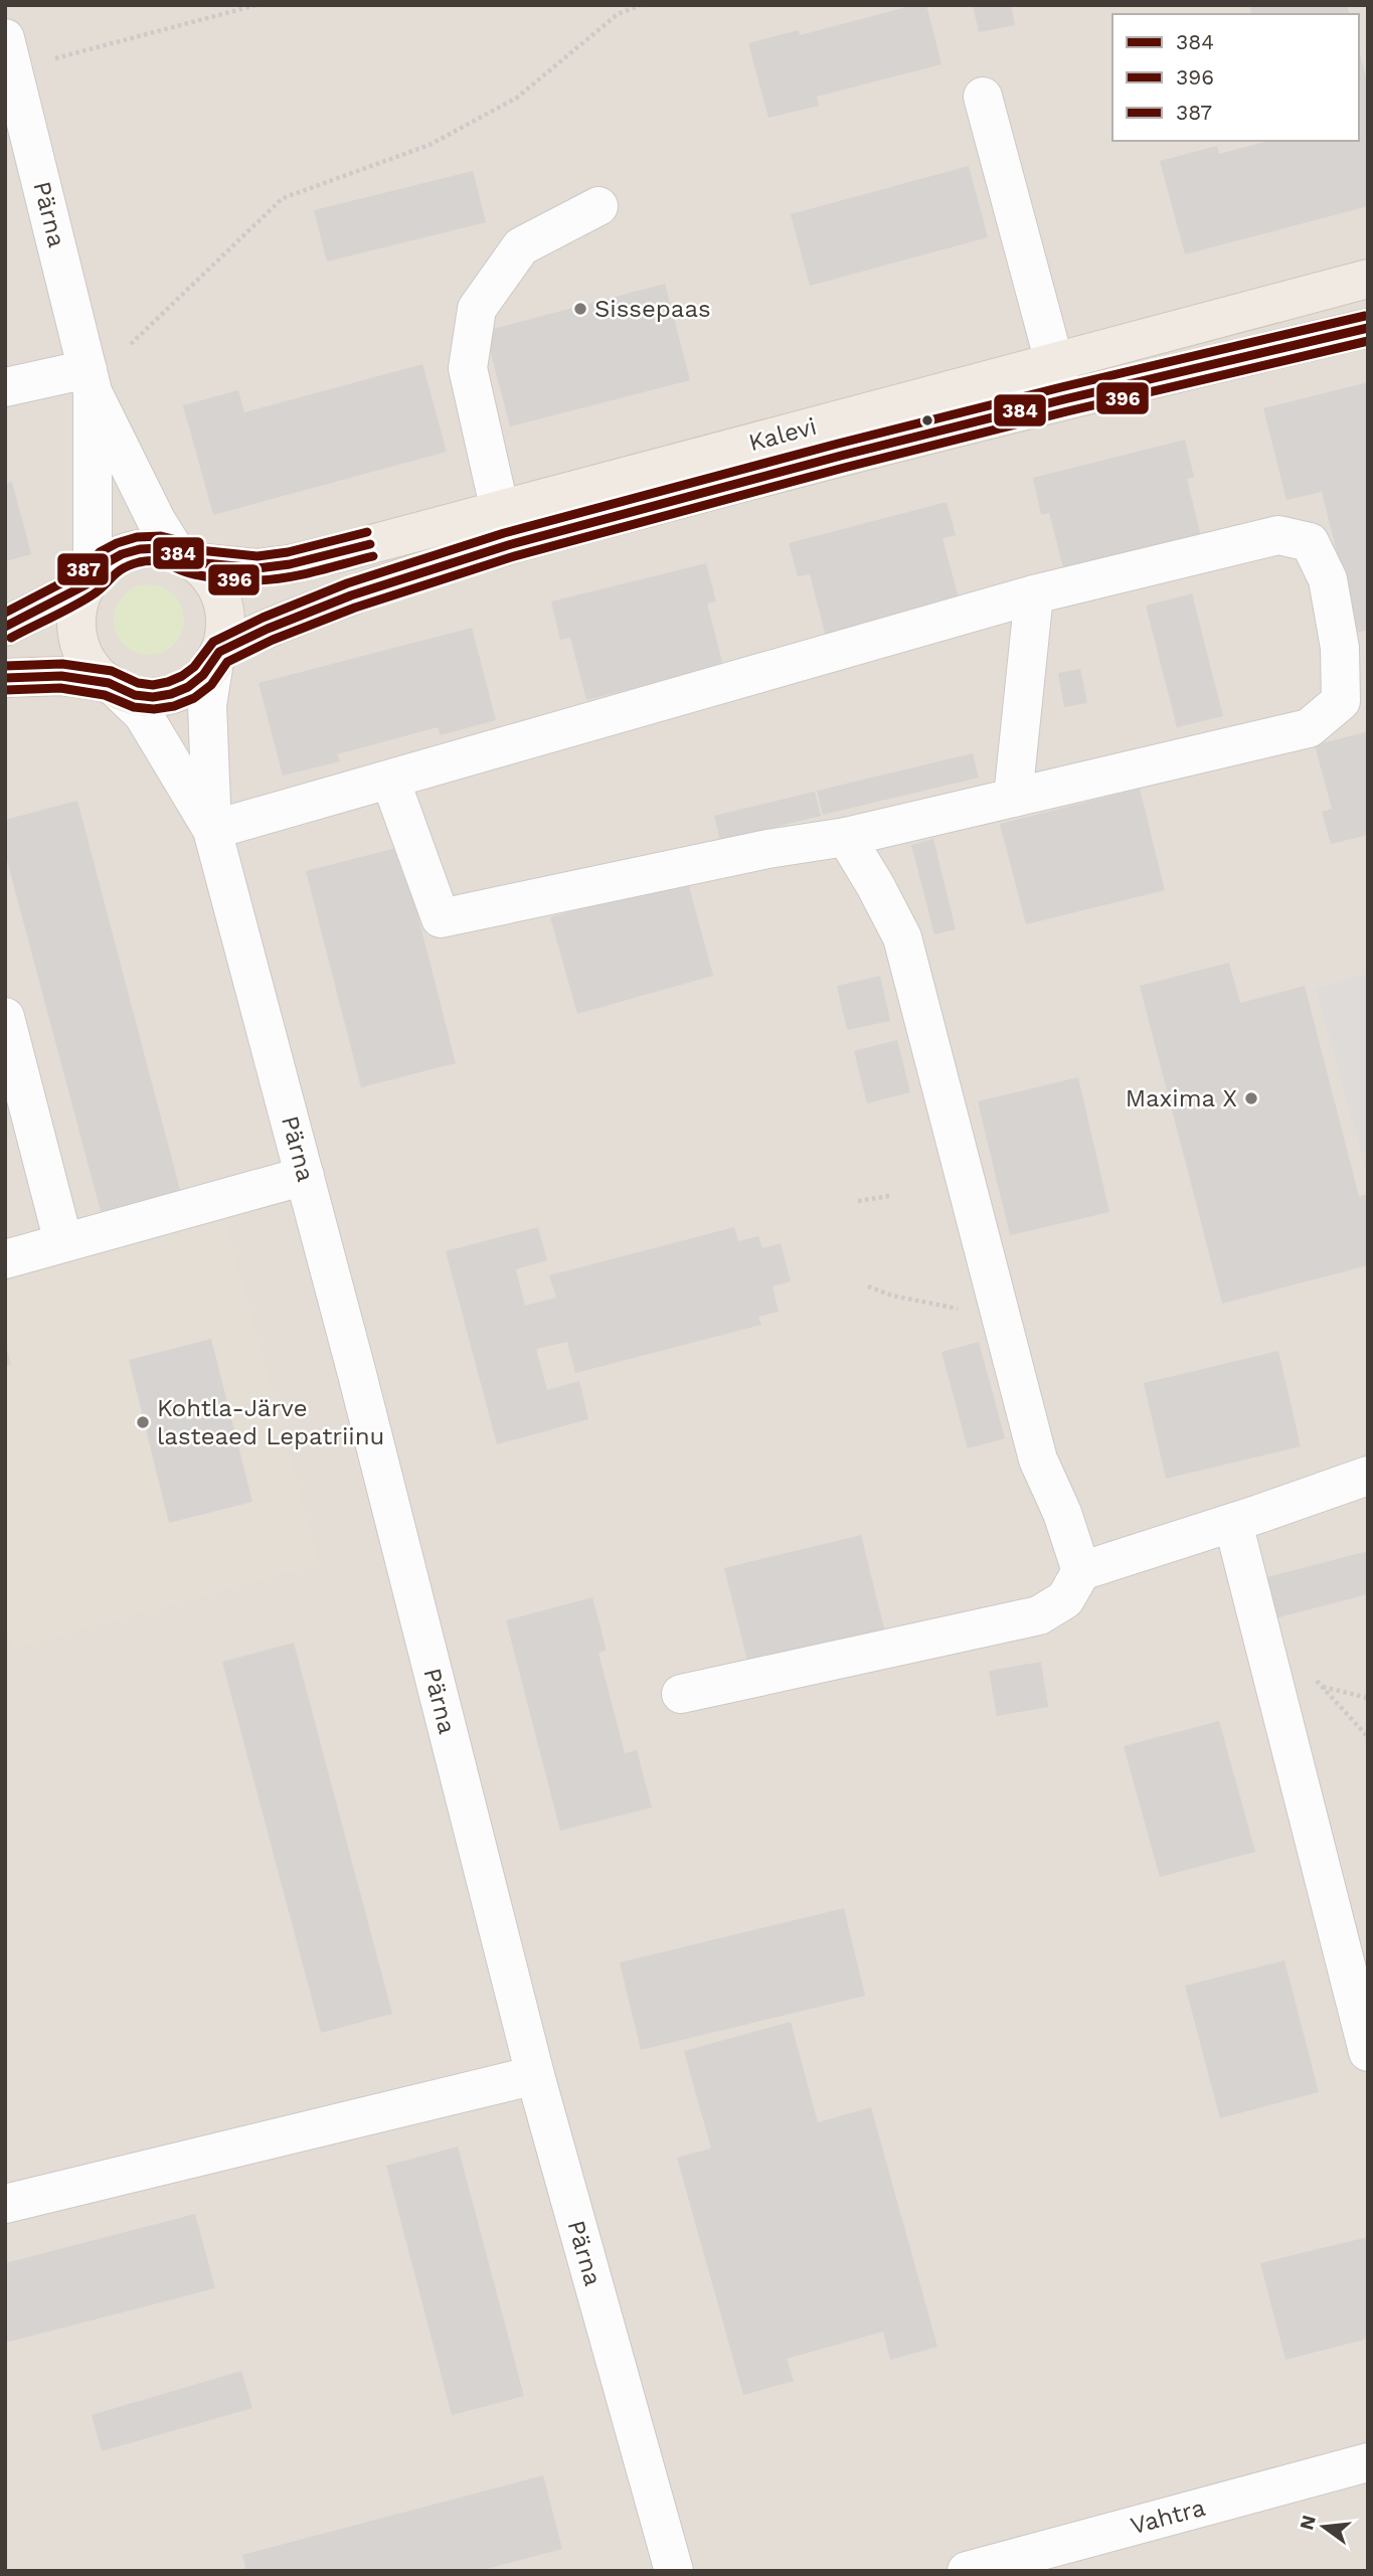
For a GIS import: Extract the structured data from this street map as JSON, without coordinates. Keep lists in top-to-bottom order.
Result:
{
  "streets": {
    "main road": ["Kalevi"],
    "street": ["Pärna", "Vahtra"]
  },
  "crossings": [
    ["Pärna", "Kalevi"]
  ],
  "places": ["Sissepaas", "Maxima X", "Kohtla-Järve lasteaed Lepatriinu"],
  "lines": ["transit line 387", "transit line 384", "transit line 396"],
  "legend": ["384", "396", "387"],
  "north": "left"
}
